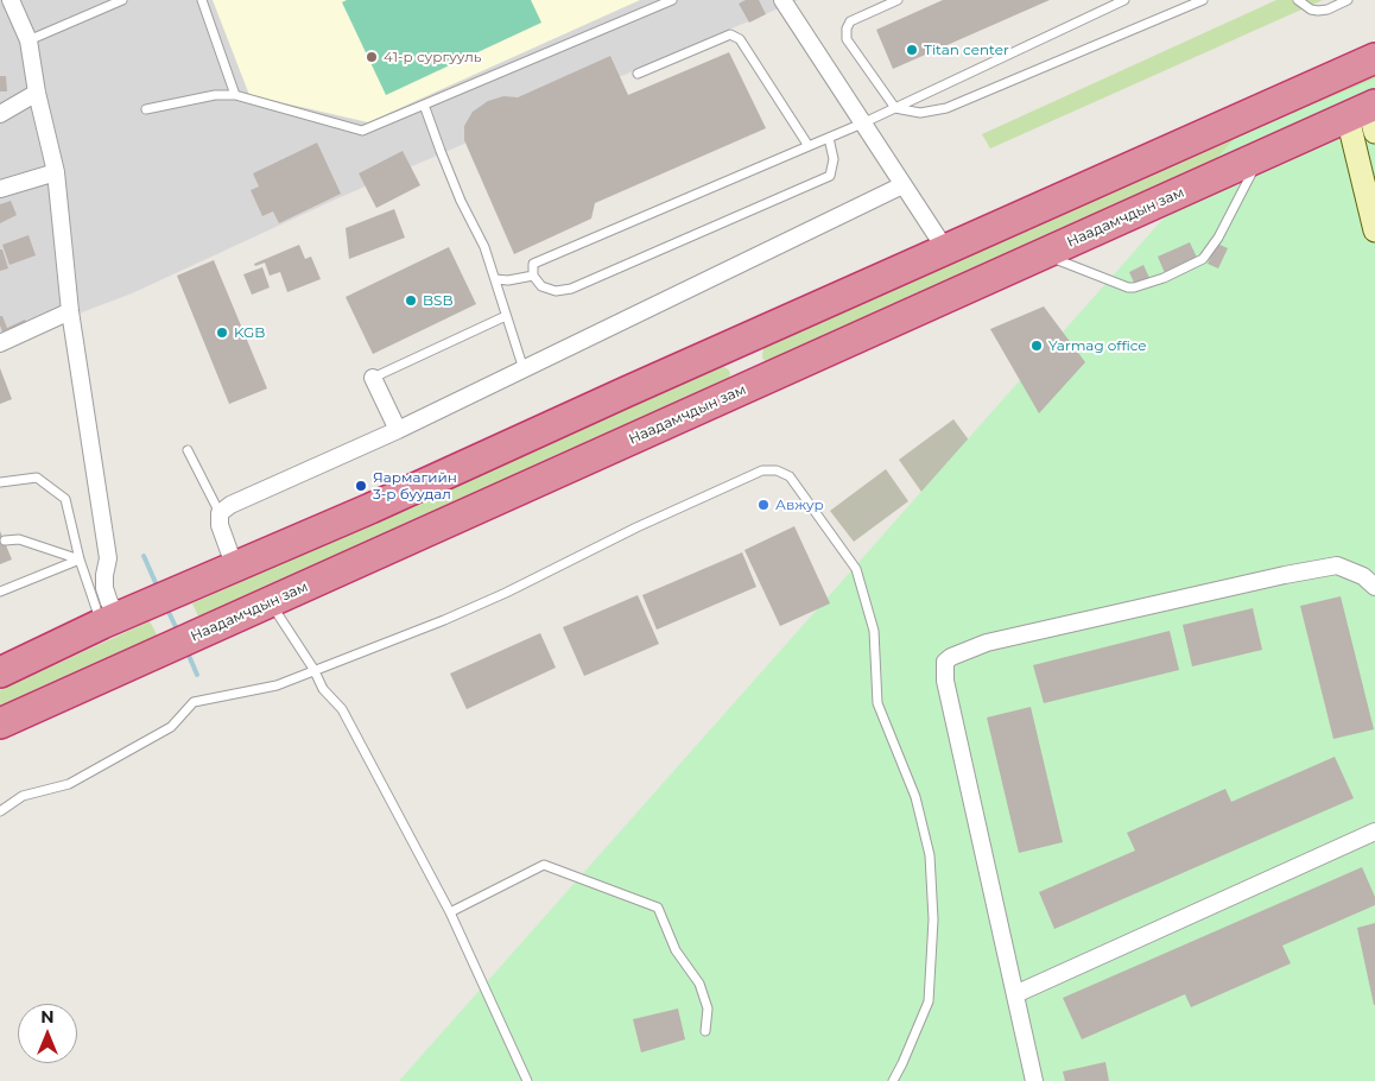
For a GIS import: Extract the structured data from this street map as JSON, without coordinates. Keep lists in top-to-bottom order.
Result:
{
  "streets": {
    "highway": ["Наадамчдын зам"]
  },
  "places": [
    "Titan center",
    "41-р сургууль",
    "BSB",
    "KGB",
    "Yarmag office",
    "Яармагийн 3-р буудал",
    "Авжур"
  ],
  "north": "top"
}
